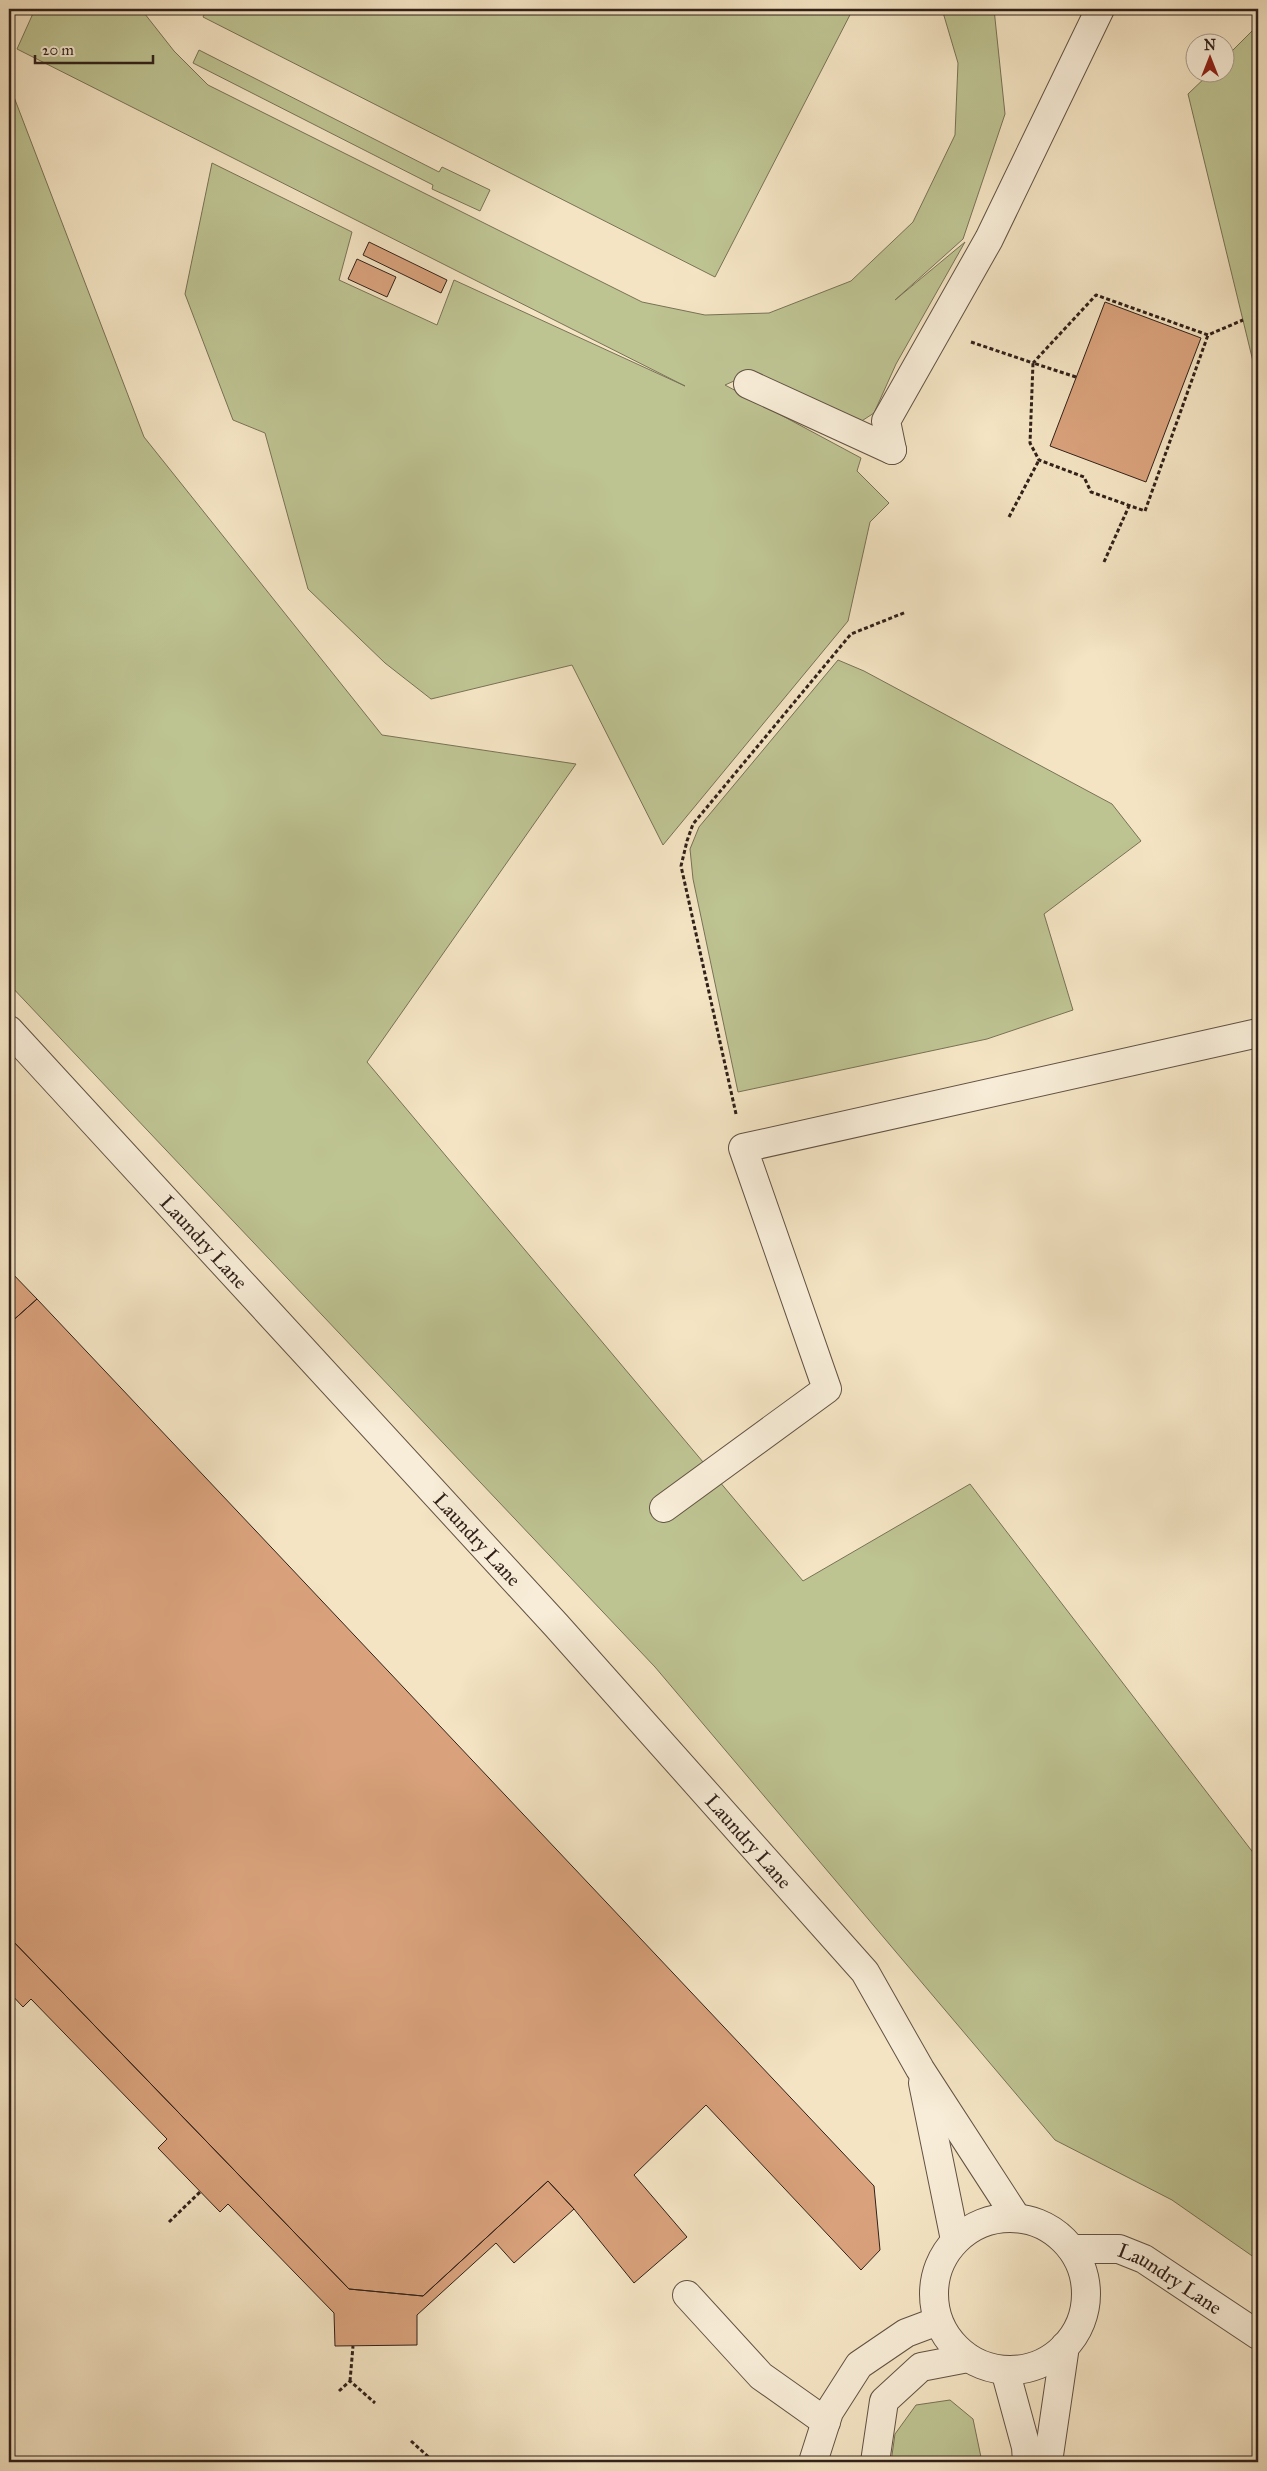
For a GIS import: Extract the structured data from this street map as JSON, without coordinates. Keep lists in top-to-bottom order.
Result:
{
  "streets": {
    "street": ["Laundry Lane"]
  },
  "scale_bar": "20 m",
  "north": "top"
}
